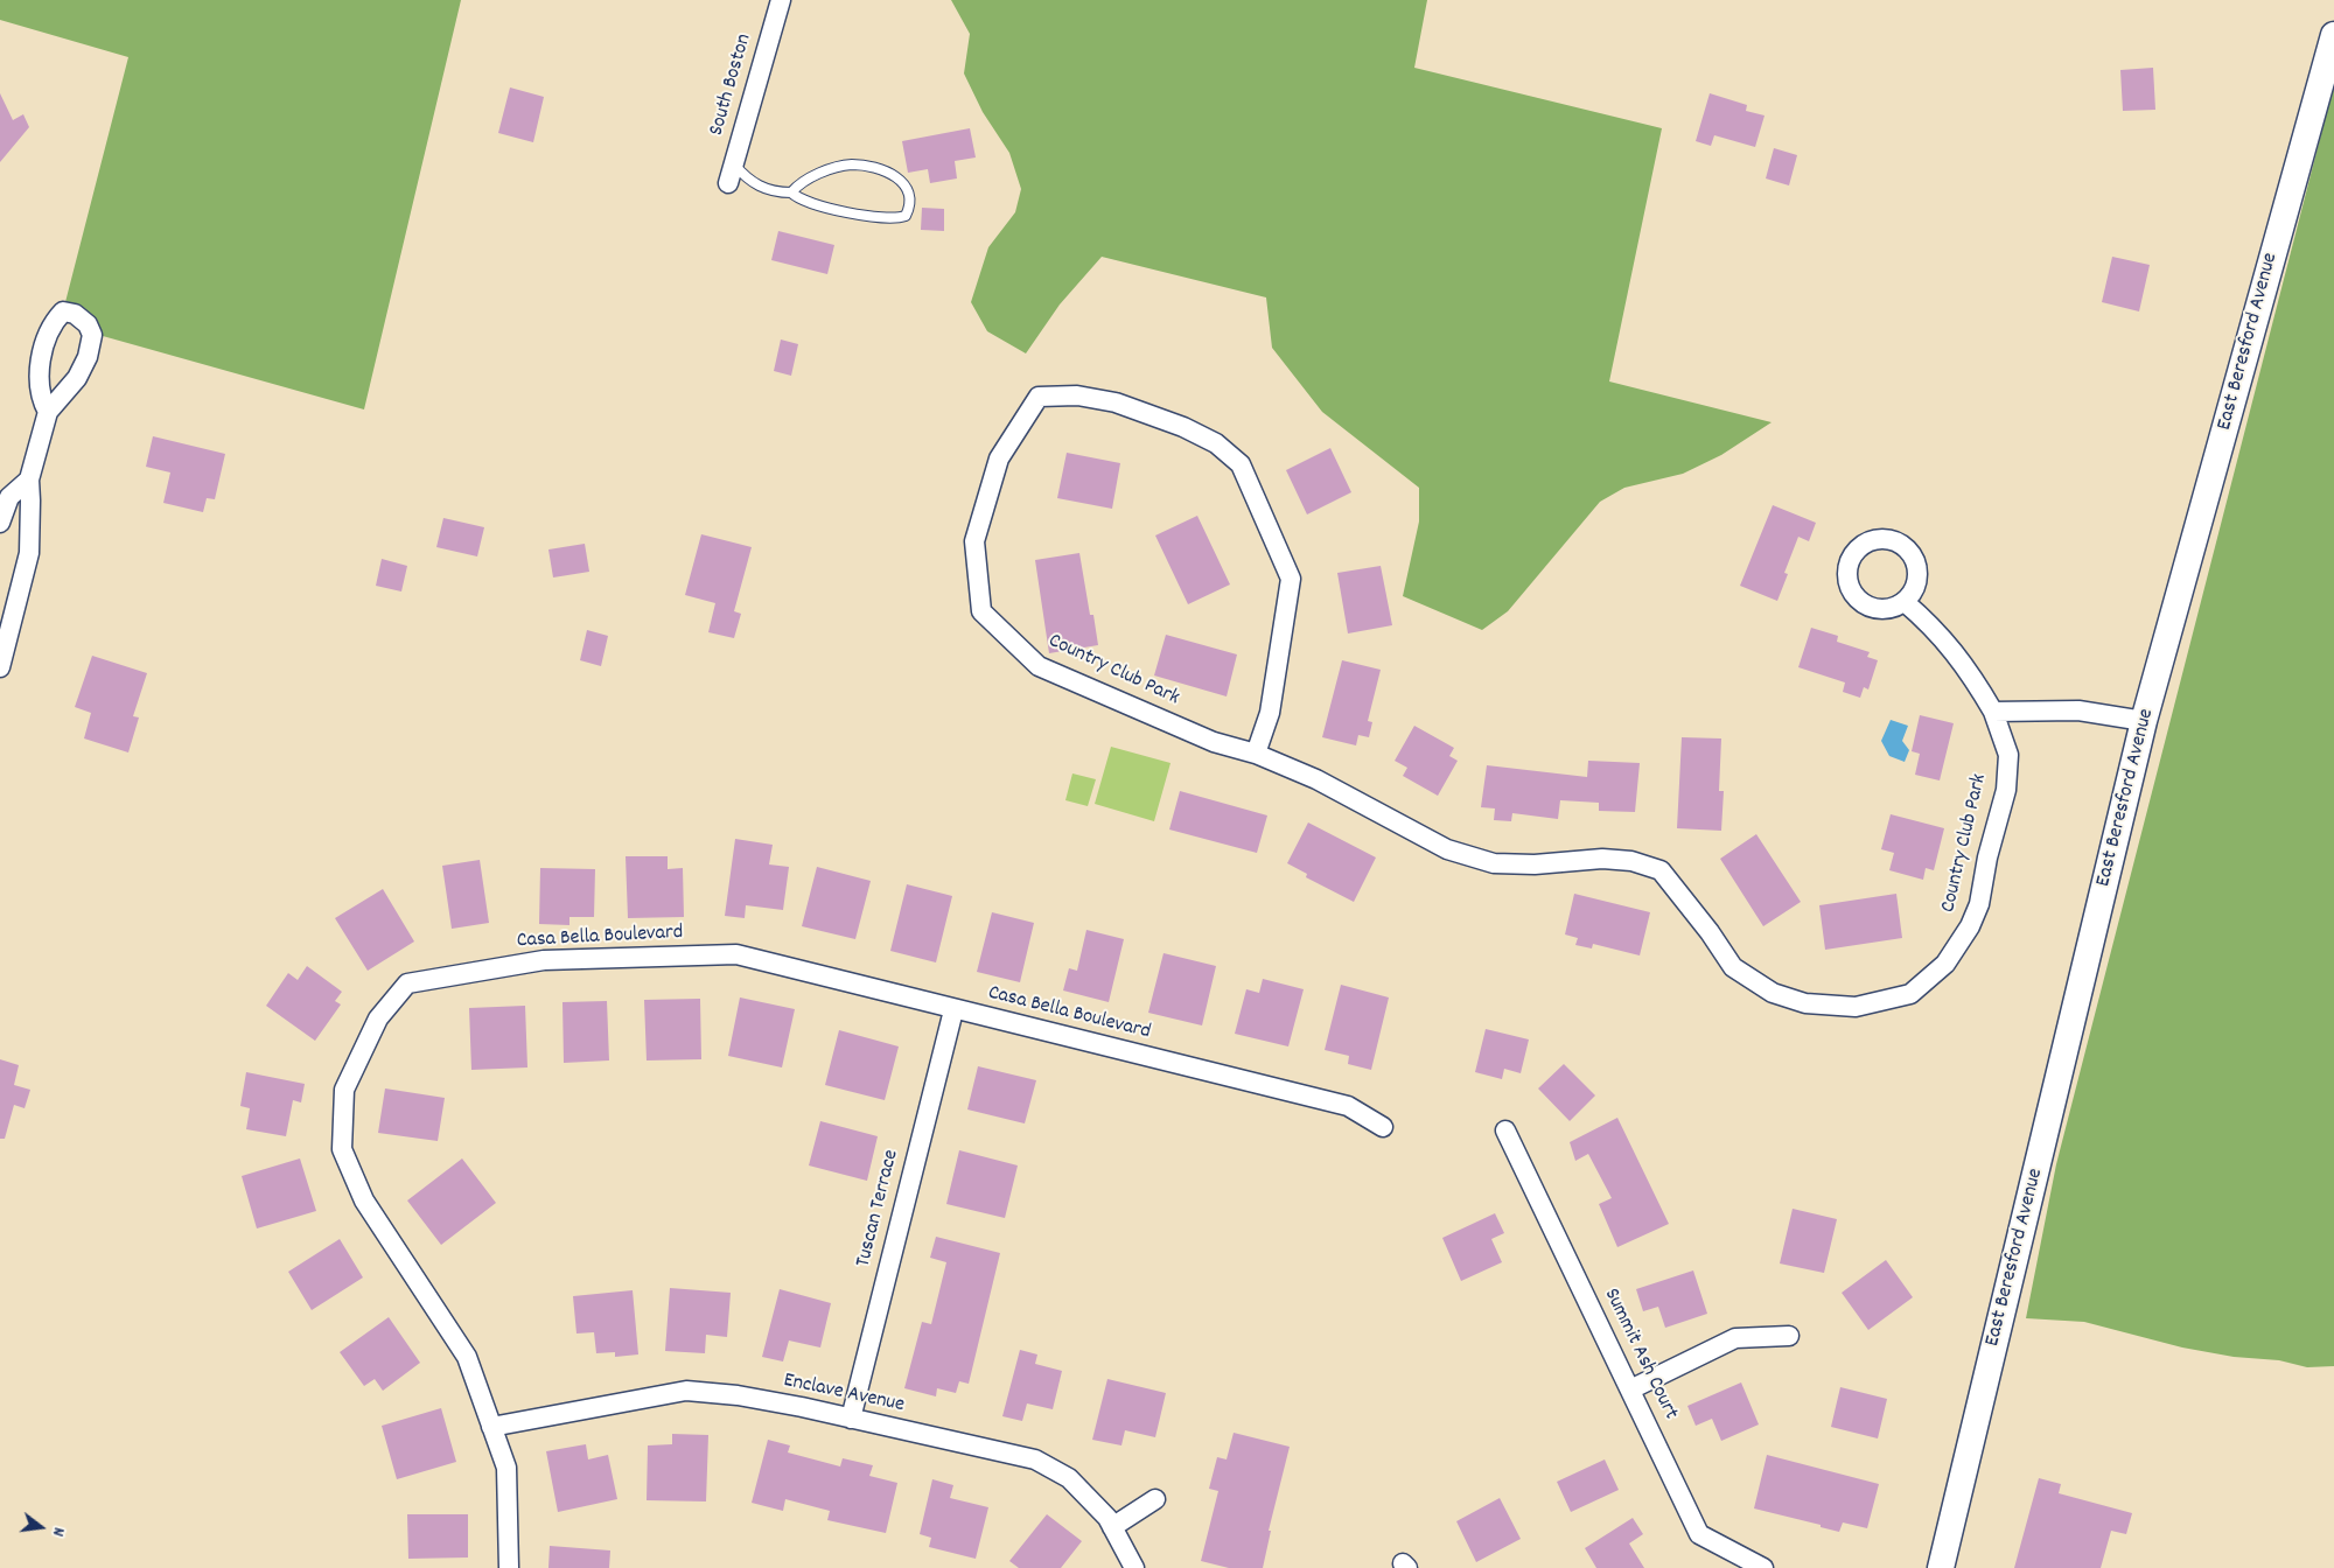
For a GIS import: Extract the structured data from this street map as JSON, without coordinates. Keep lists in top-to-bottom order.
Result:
{
  "streets": {
    "street": [
      "South Boston",
      "East Beresford Avenue",
      "Country Club Park",
      "Casa Bella Boulevard",
      "Tuscan Terrace",
      "Summit Ash Court",
      "Enclave Avenue"
    ]
  },
  "crossings": [
    ["Casa Bella Boulevard", "Tuscan Terrace"],
    ["Casa Bella Boulevard", "Enclave Avenue"],
    ["Tuscan Terrace", "Enclave Avenue"]
  ],
  "north": "right"
}
